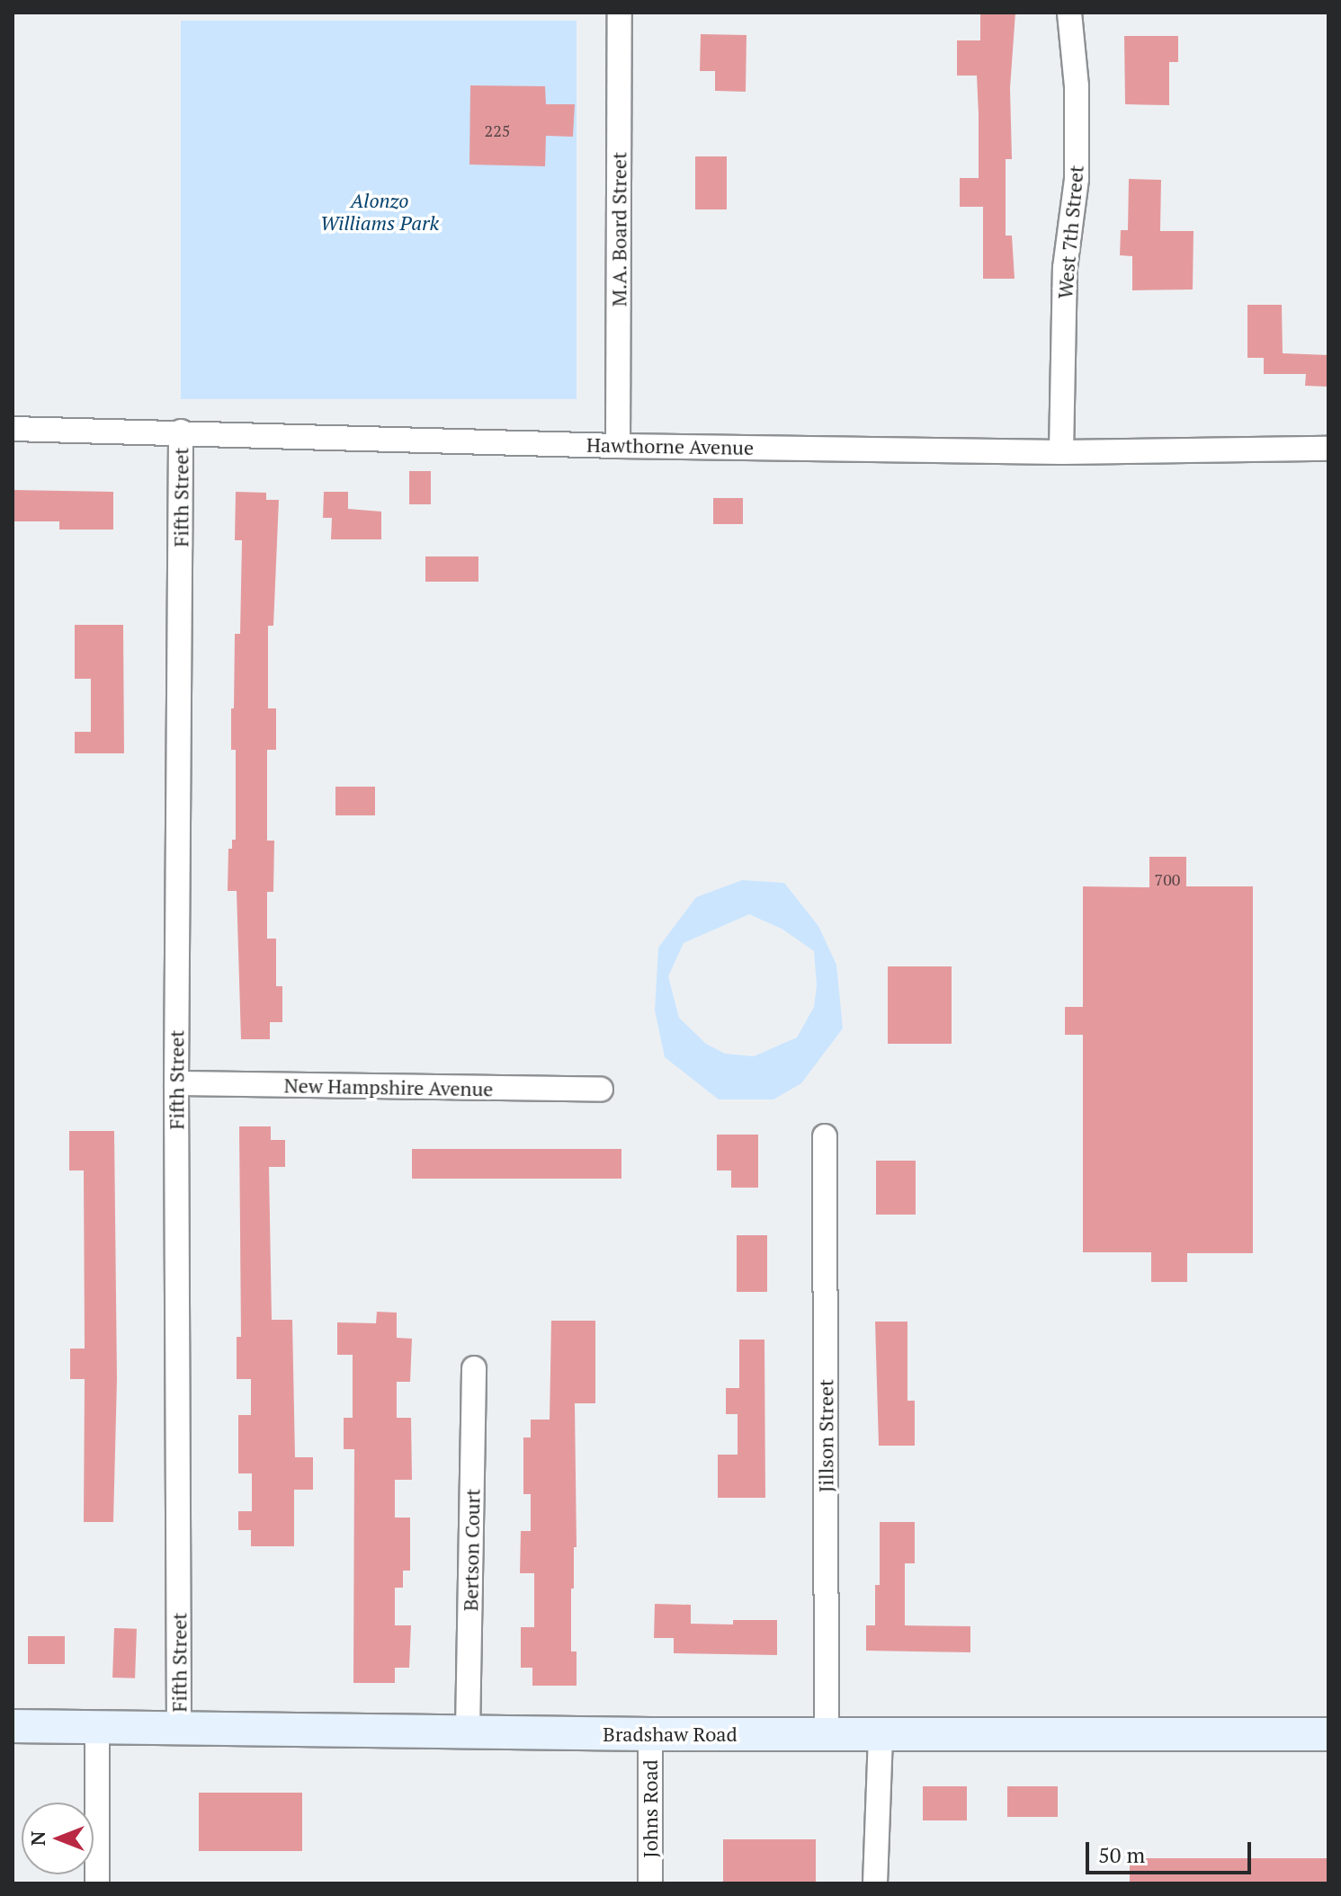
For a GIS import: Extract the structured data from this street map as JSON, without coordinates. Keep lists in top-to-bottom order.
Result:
{
  "streets": {
    "street": [
      "M.A. Board Street",
      "West 7th Street",
      "Hawthorne Avenue",
      "Fifth Street",
      "New Hampshire Avenue",
      "Jillson Street",
      "Bertson Court",
      "Bradshaw Road",
      "Johns Road"
    ]
  },
  "crossings": [
    ["M.A. Board Street", "Hawthorne Avenue"],
    ["West 7th Street", "Hawthorne Avenue"],
    ["Hawthorne Avenue", "Fifth Street"],
    ["Fifth Street", "New Hampshire Avenue"],
    ["Fifth Street", "Bradshaw Road"],
    ["Jillson Street", "Bradshaw Road"],
    ["Bertson Court", "Bradshaw Road"],
    ["Bradshaw Road", "Johns Road"]
  ],
  "parks": ["Alonzo Williams Park"],
  "house_numbers": ["225", "700"],
  "scale_bar": "50 m",
  "north": "left"
}
